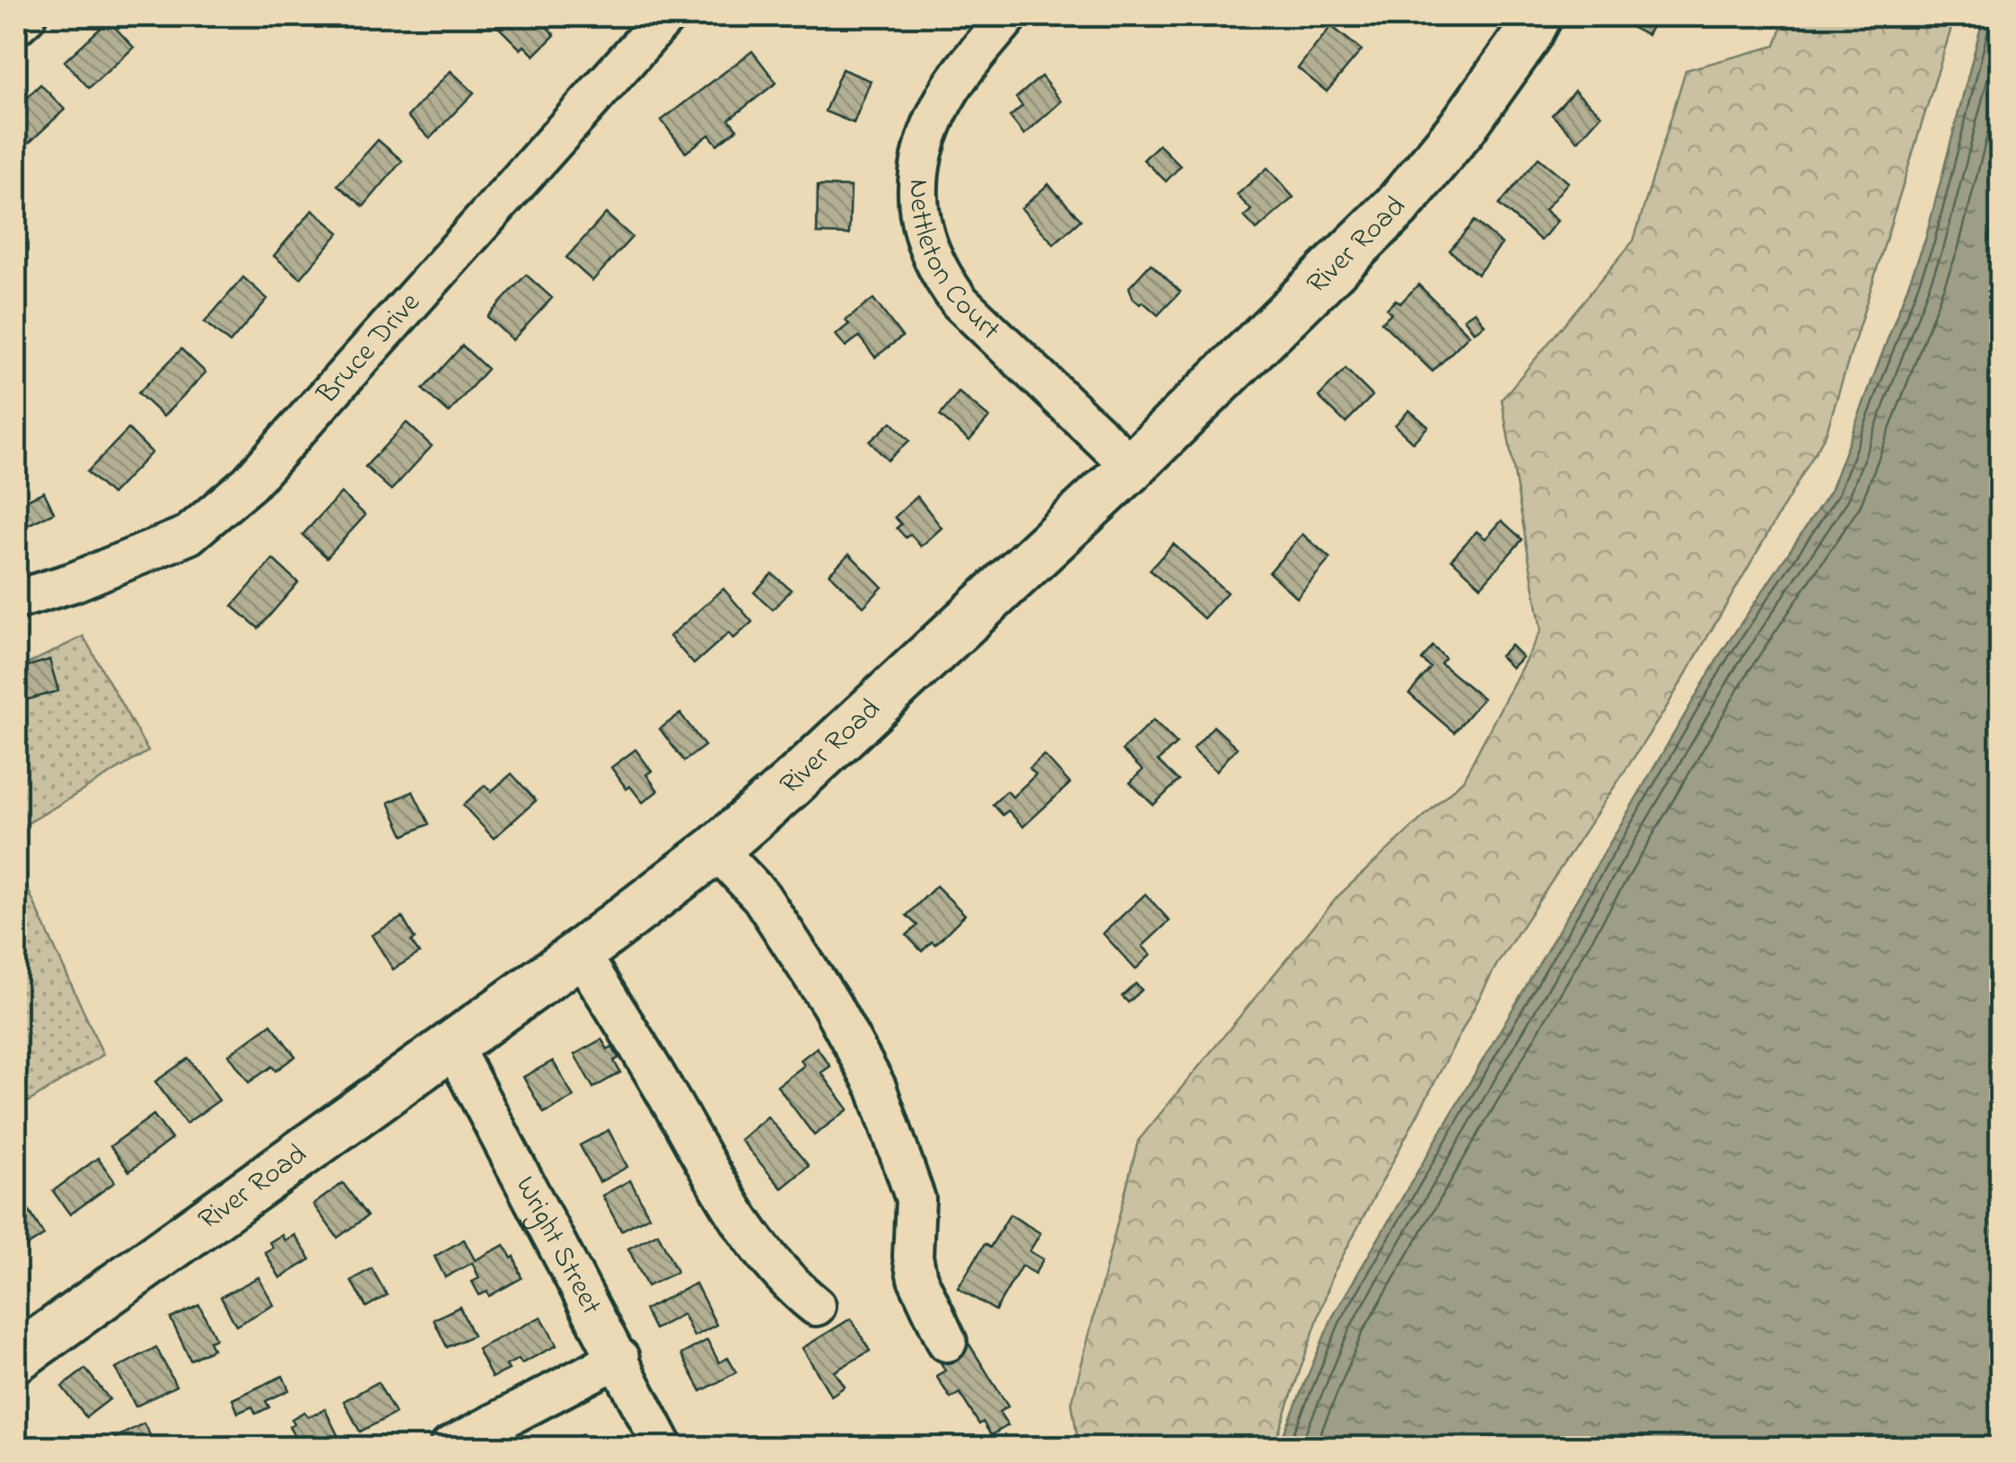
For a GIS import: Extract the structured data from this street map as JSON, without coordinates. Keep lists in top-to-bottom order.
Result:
{
  "streets": {
    "main road": ["River Road"],
    "street": ["Nettleton Court", "Bruce Drive", "Wright Street"]
  },
  "crossings": [
    ["River Road", "Nettleton Court"],
    ["River Road", "Wright Street"]
  ]
}
